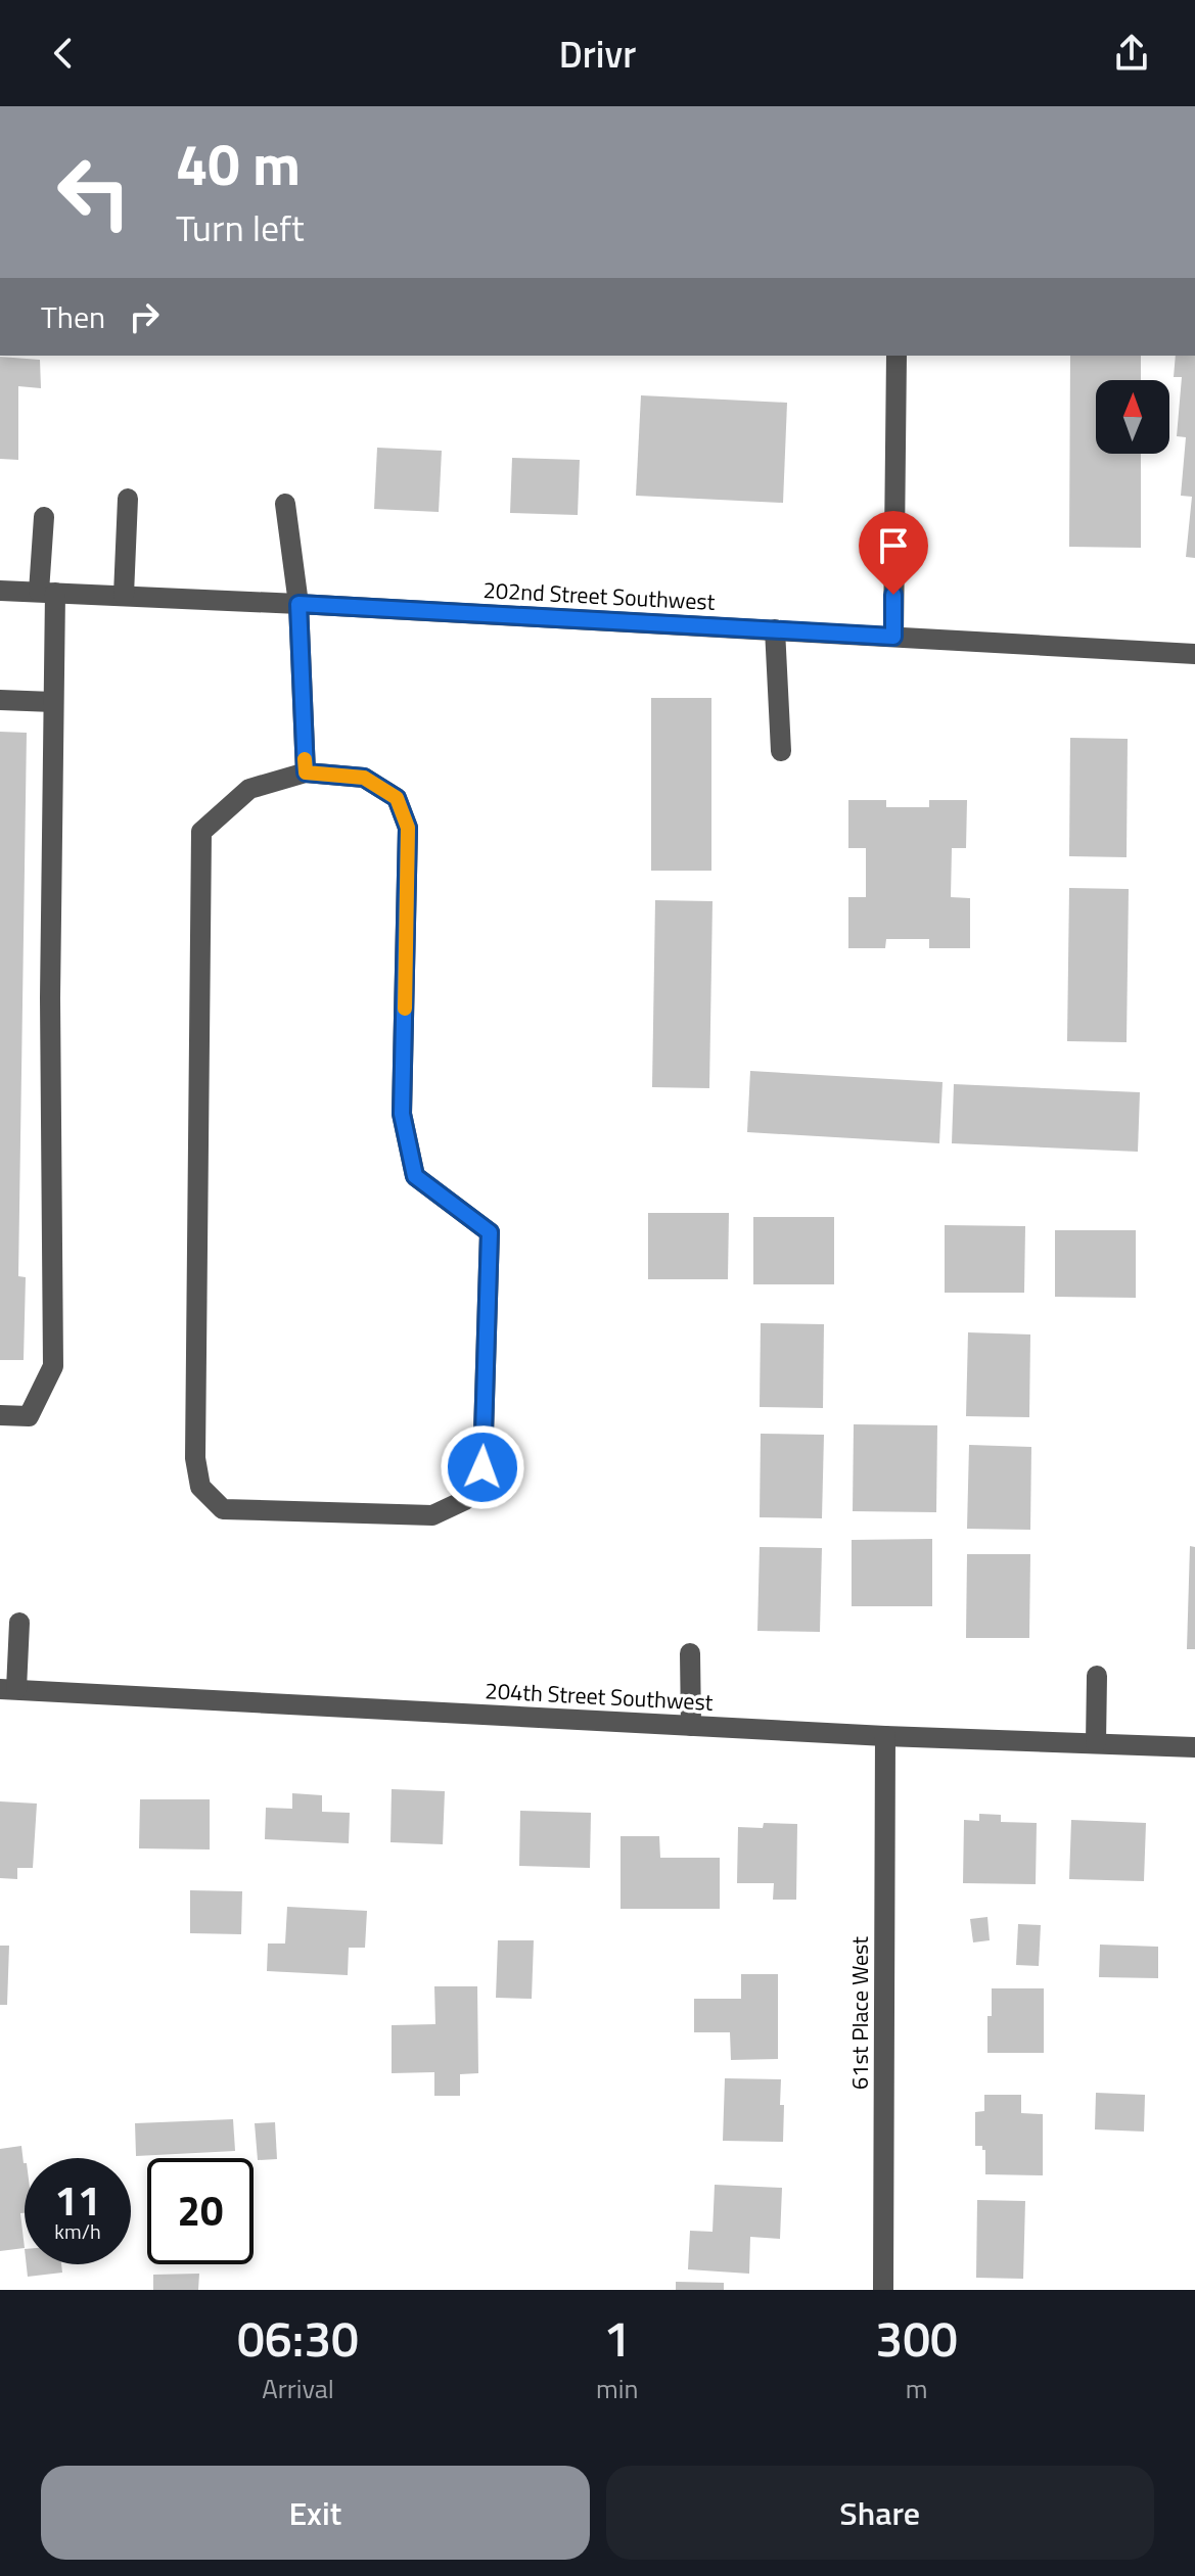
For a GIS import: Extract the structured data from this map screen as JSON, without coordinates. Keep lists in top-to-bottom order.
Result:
{
  "streets": {
    "street": ["202nd Street Southwest", "204th Street Southwest", "61st Place West"]
  },
  "crossings": [
    ["204th Street Southwest", "61st Place West"]
  ],
  "north": "top",
  "page": {
    "header": "Drivr",
    "turn": ["40 m", "Turn left"],
    "then": "Then",
    "speed": "11 km/h",
    "limit": "20",
    "eta": [
      "06:30",
      "Arrival",
      "1",
      "min",
      "300",
      "m"
    ],
    "buttons": ["Exit", "Share"]
  }
}
